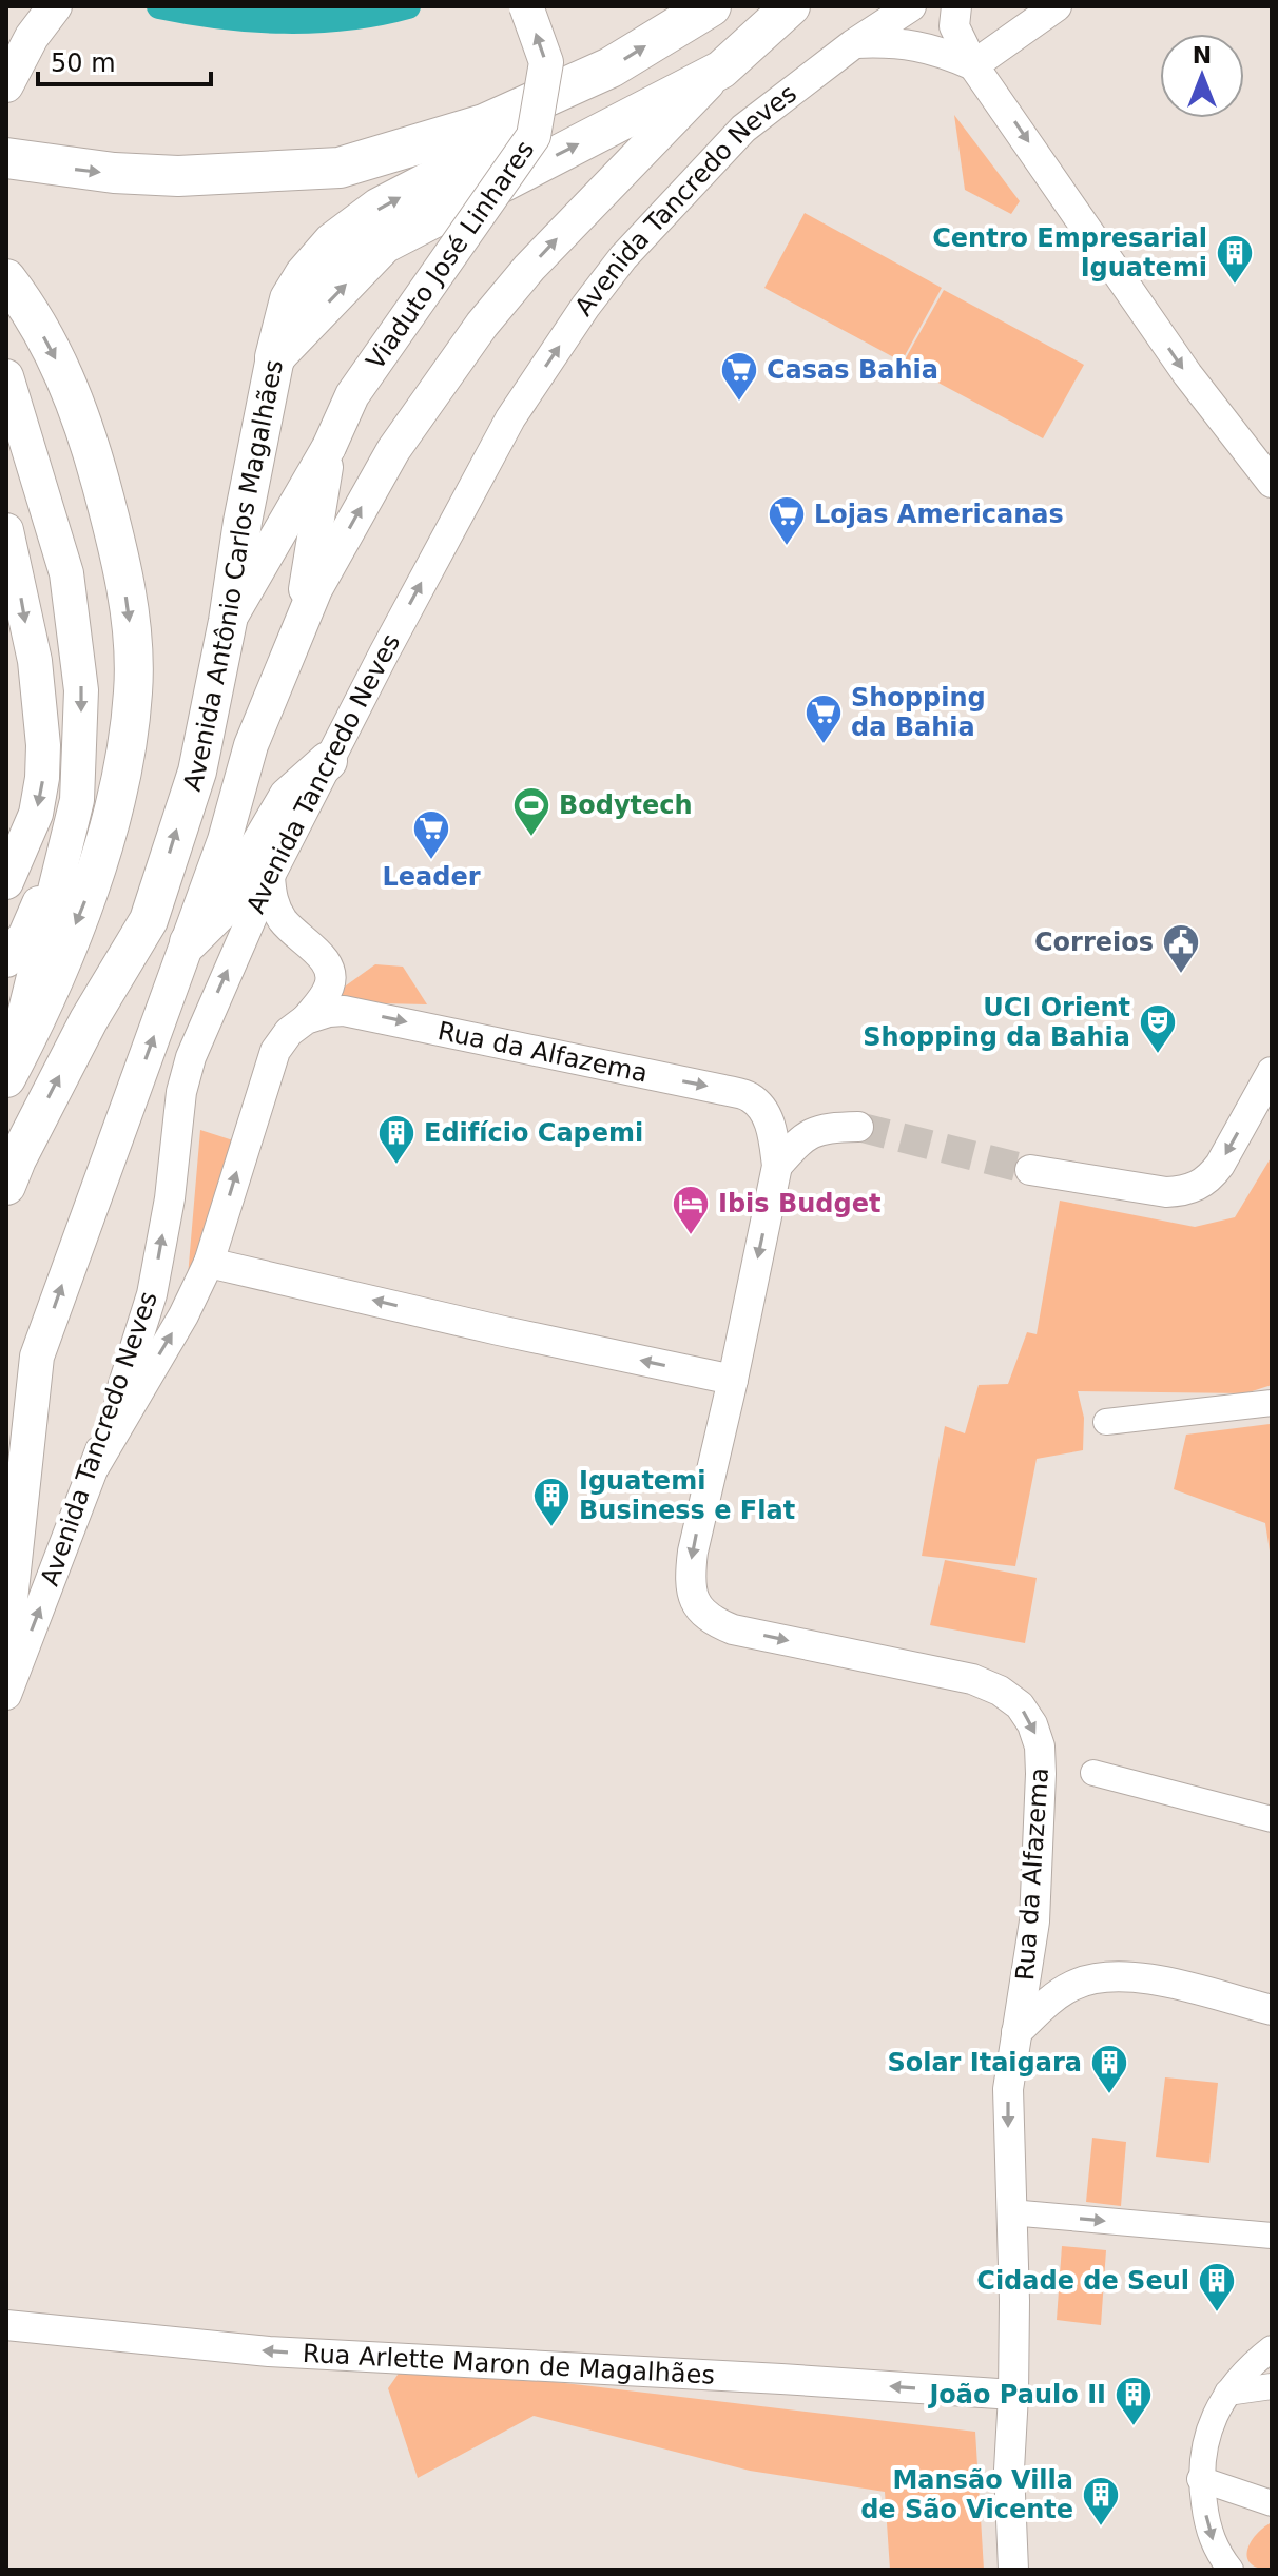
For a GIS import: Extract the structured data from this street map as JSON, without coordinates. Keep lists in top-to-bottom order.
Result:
{
  "streets": {
    "main road": ["Viaduto José Linhares", "Avenida Antônio Carlos Magalhães"],
    "street": ["Avenida Tancredo Neves", "Rua da Alfazema", "Rua Arlette Maron de Magalhães"]
  },
  "crossings": [
    ["Rua da Alfazema", "Rua Arlette Maron de Magalhães"]
  ],
  "one_way": ["Avenida Tancredo Neves", "Rua Arlette Maron de Magalhães"],
  "places": {
    "building": [
      "Centro Empresarial Iguatemi",
      "Edifício Capemi",
      "Iguatemi Business e Flat",
      "Solar Itaigara",
      "Cidade de Seul",
      "João Paulo II",
      "Mansão Villa de São Vicente"
    ],
    "supermarket": [
      "Casas Bahia",
      "Lojas Americanas",
      "Shopping da Bahia",
      "Leader"
    ],
    "sports": ["Bodytech"],
    "public building": ["Correios"],
    "theatre": ["UCI Orient Shopping da Bahia"],
    "hotel": ["Ibis Budget"]
  },
  "scale_bar": "50 m",
  "north": "top"
}
